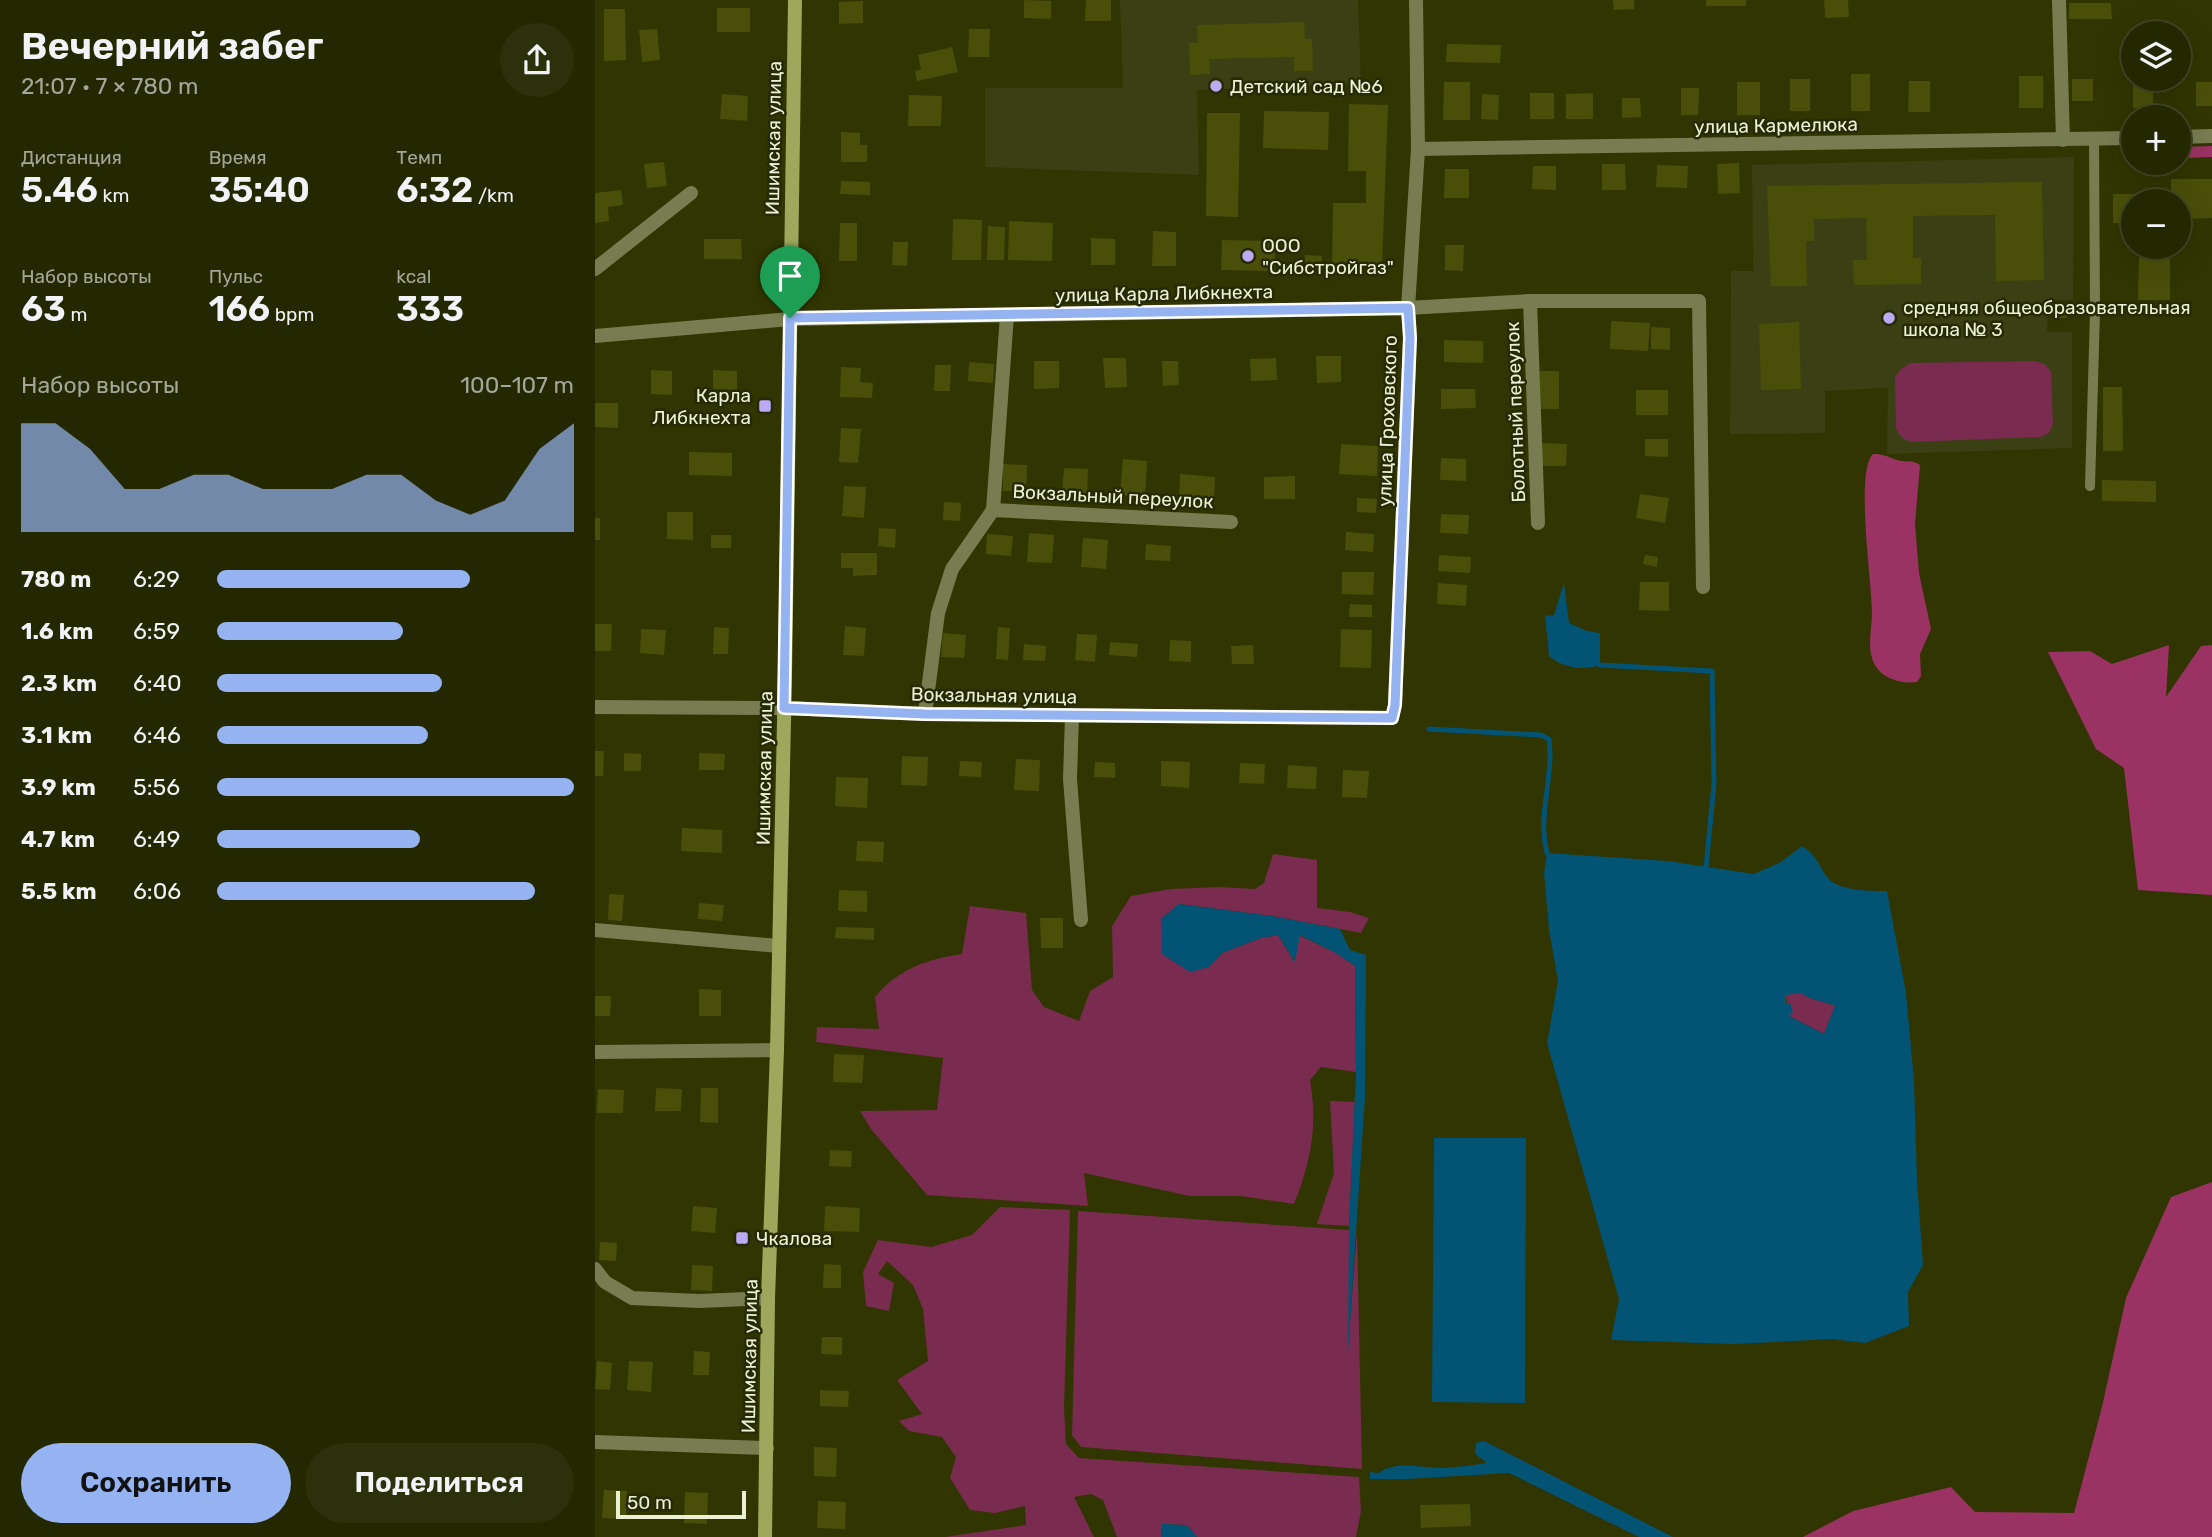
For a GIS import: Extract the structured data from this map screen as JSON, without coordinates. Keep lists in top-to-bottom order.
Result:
{
  "streets": {
    "main road": ["Ишимская улица"],
    "street": [
      "улица Кармелюка",
      "улица Карла Либкнехта",
      "Болотный переулок",
      "улица Гроховского",
      "Вокзальный переулок",
      "Вокзальная улица"
    ]
  },
  "crossings": [
    ["улица Кармелюка", "улица Гроховского"],
    ["Ишимская улица", "улица Карла Либкнехта"],
    ["Ишимская улица", "Вокзальная улица"],
    ["улица Карла Либкнехта", "Болотный переулок"],
    ["улица Карла Либкнехта", "улица Гроховского"],
    ["улица Карла Либкнехта", "Вокзальный переулок"],
    ["улица Гроховского", "Вокзальная улица"],
    ["Вокзальный переулок", "Вокзальная улица"]
  ],
  "places": {
    "other": ["Детский сад №6", "ООО \"Сибстройгаз\"", "средняя общеобразовательная школа № 3"],
    "transit": ["Карла Либкнехта", "Чкалова"]
  },
  "scale_bar": "50 m",
  "page": {
    "heading": ["Вечерний забег", "21:07 · 7 × 780 m"],
    "map_buttons": ["+", "−"],
    "stats": [
      ["Дистанция", "5.46 km"],
      ["Время", "35:40"],
      ["Темп", "6:32 /km"],
      ["Набор высоты", "63 m"],
      ["Пульс", "166 bpm"],
      ["kcal", "333"]
    ],
    "chart": ["Набор высоты", "100–107 m"],
    "list": [
      {
        "name": "780 m",
        "note": "6:29"
      },
      {
        "name": "1.6 km",
        "note": "6:59"
      },
      {
        "name": "2.3 km",
        "note": "6:40"
      },
      {
        "name": "3.1 km",
        "note": "6:46"
      },
      {
        "name": "3.9 km",
        "note": "5:56"
      },
      {
        "name": "4.7 km",
        "note": "6:49"
      },
      {
        "name": "5.5 km",
        "note": "6:06"
      }
    ],
    "buttons": ["Сохранить", "Поделиться"],
    "scale": "50 m"
  }
}
